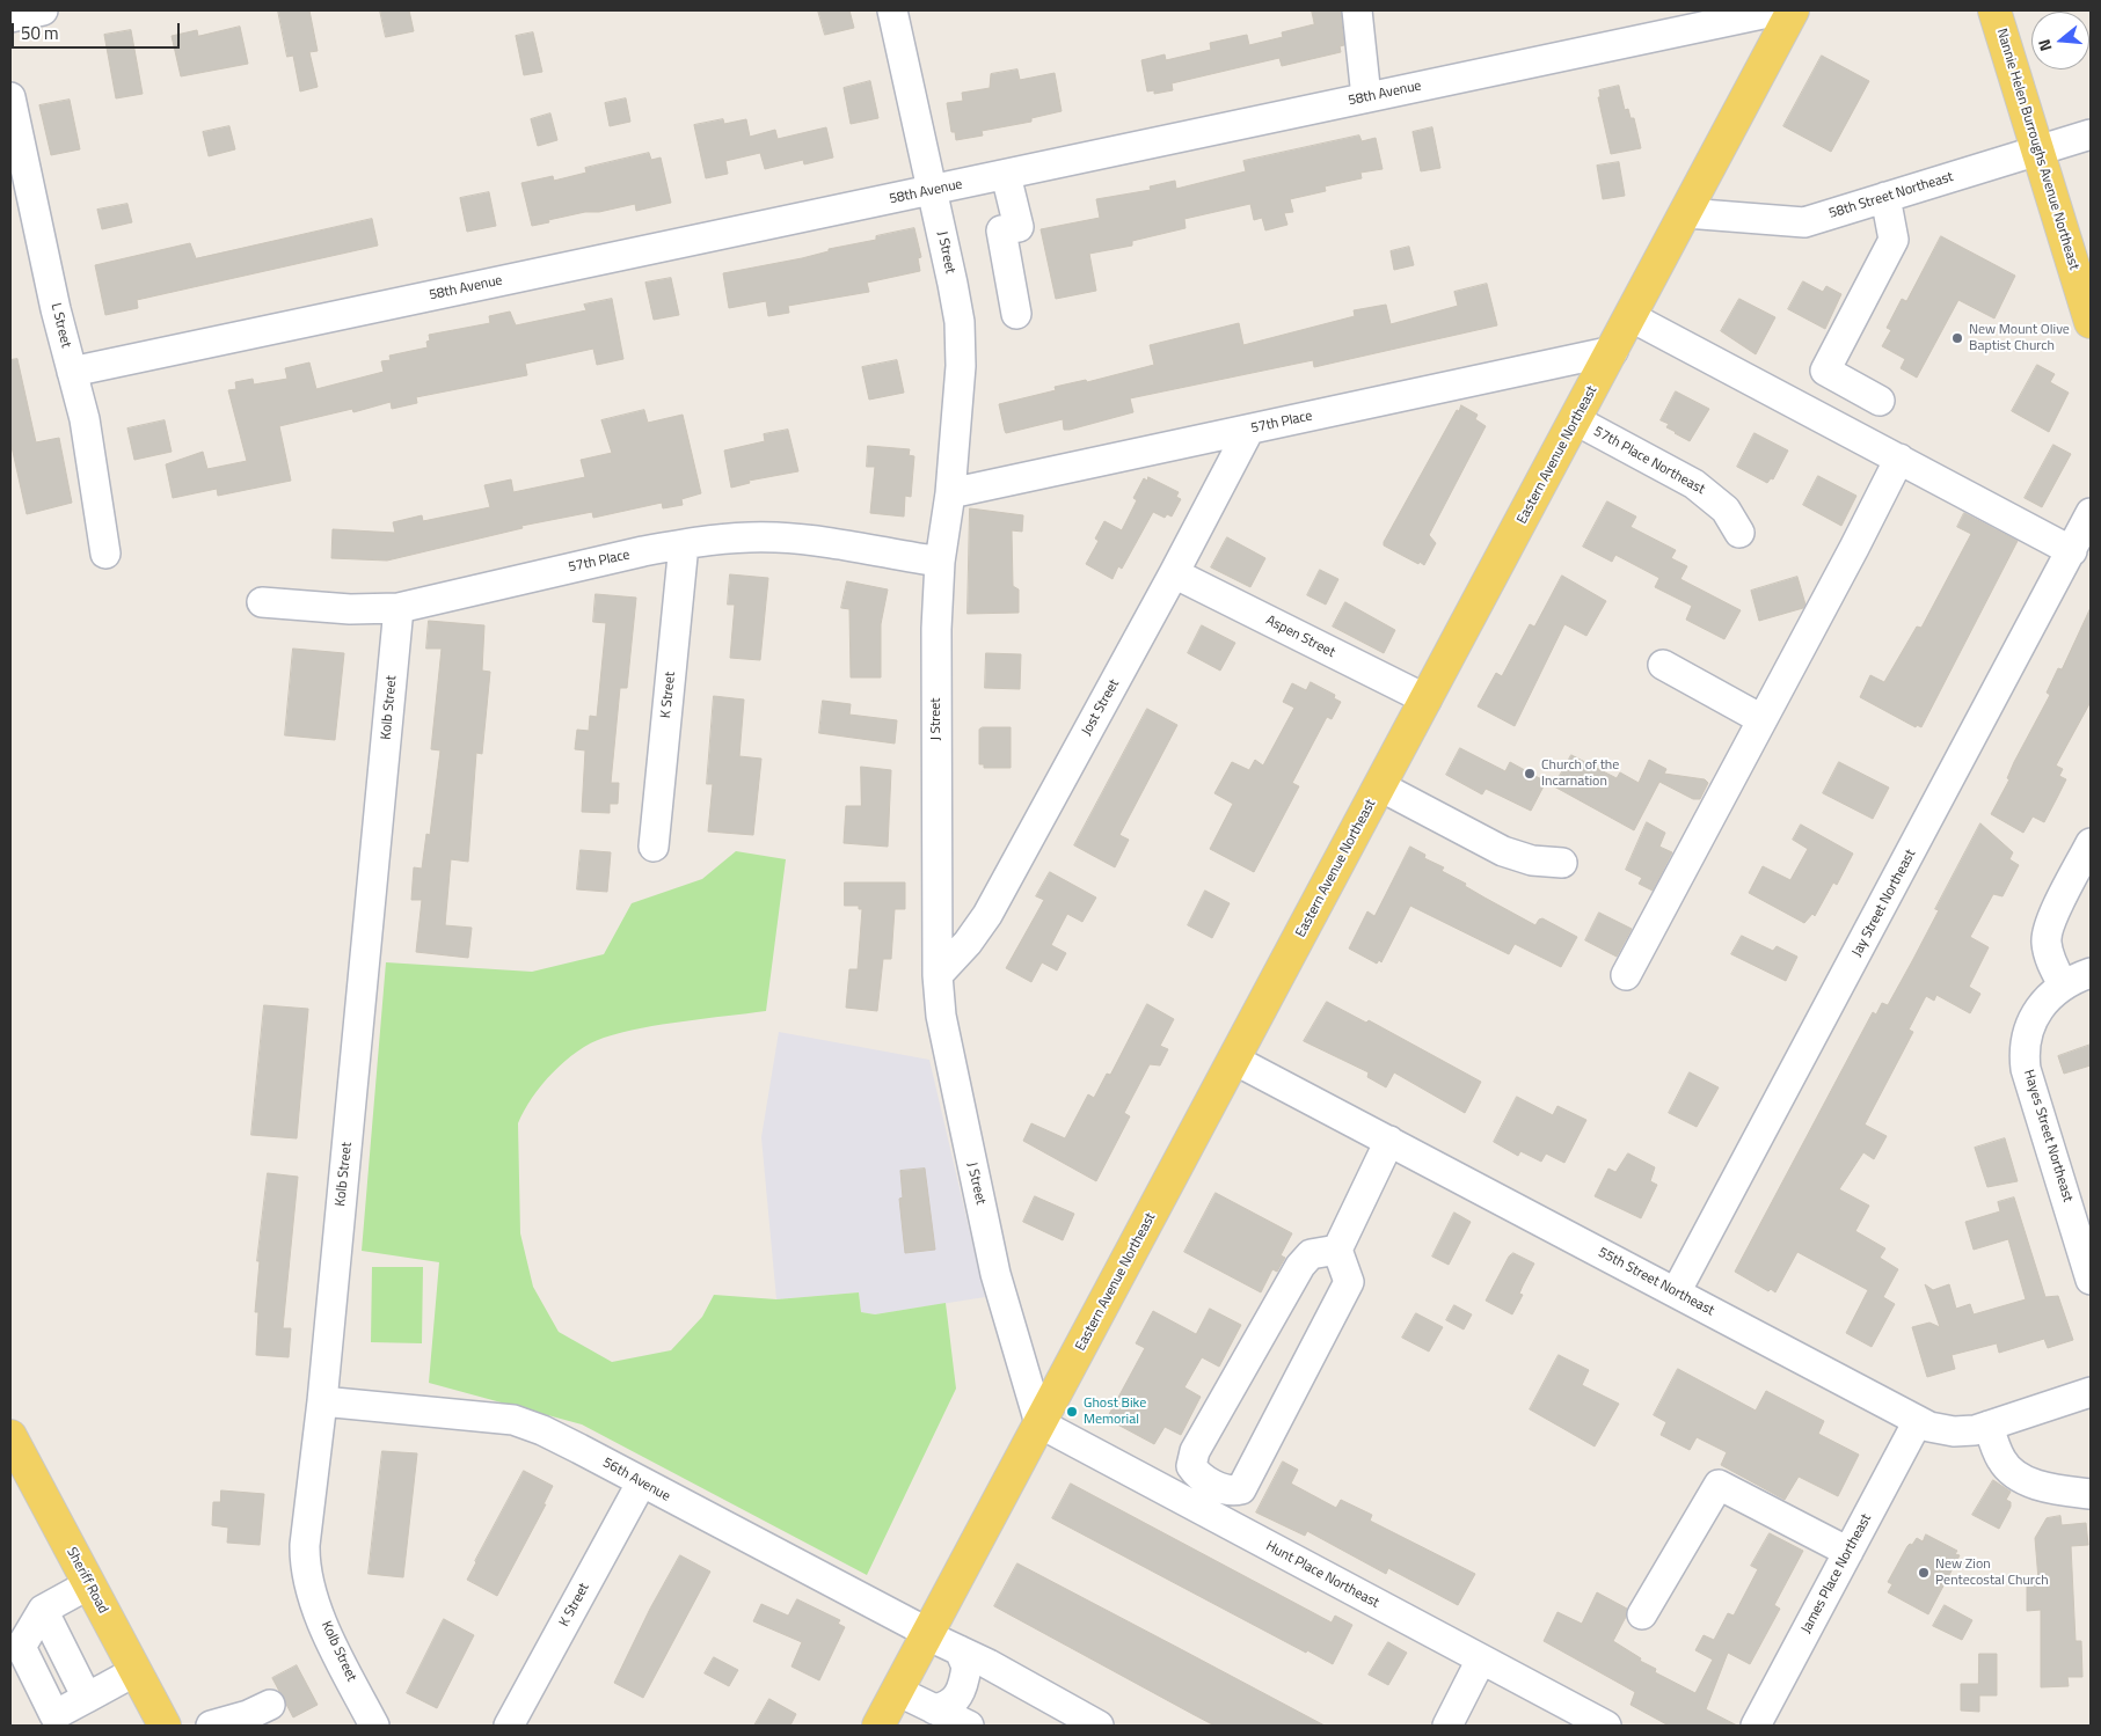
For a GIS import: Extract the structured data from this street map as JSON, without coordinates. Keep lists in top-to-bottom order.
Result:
{
  "streets": {
    "main road": ["Nannie Helen Burroughs Avenue Northeast", "Eastern Avenue Northeast", "Sheriff Road"],
    "street": [
      "58th Avenue",
      "58th Street Northeast",
      "J Street",
      "L Street",
      "57th Place",
      "57th Place Northeast",
      "Aspen Street",
      "K Street",
      "Kolb Street",
      "Jost Street",
      "Jay Street Northeast",
      "Hayes Street Northeast",
      "55th Street Northeast",
      "56th Avenue",
      "James Place Northeast",
      "Hunt Place Northeast"
    ]
  },
  "crossings": [
    ["58th Avenue", "J Street"],
    ["58th Avenue", "L Street"],
    ["Nannie Helen Burroughs Avenue Northeast", "58th Street Northeast"],
    ["58th Street Northeast", "Eastern Avenue Northeast"],
    ["J Street", "57th Place"],
    ["J Street", "Eastern Avenue Northeast"],
    ["J Street", "Jost Street"],
    ["J Street", "Hunt Place Northeast"],
    ["57th Place", "Eastern Avenue Northeast"],
    ["57th Place", "K Street"],
    ["57th Place", "Kolb Street"],
    ["57th Place", "Jost Street"],
    ["Eastern Avenue Northeast", "57th Place Northeast"],
    ["Eastern Avenue Northeast", "Aspen Street"],
    ["Eastern Avenue Northeast", "55th Street Northeast"],
    ["Eastern Avenue Northeast", "56th Avenue"],
    ["Eastern Avenue Northeast", "Hunt Place Northeast"],
    ["Aspen Street", "Jost Street"],
    ["K Street", "56th Avenue"],
    ["Kolb Street", "56th Avenue"],
    ["Jay Street Northeast", "55th Street Northeast"],
    ["55th Street Northeast", "James Place Northeast"]
  ],
  "places": [
    "New Mount Olive Baptist Church",
    "Church of the Incarnation",
    "Ghost Bike Memorial",
    "New Zion Pentecostal Church"
  ],
  "scale_bar": "50 m",
  "north": "left"
}
